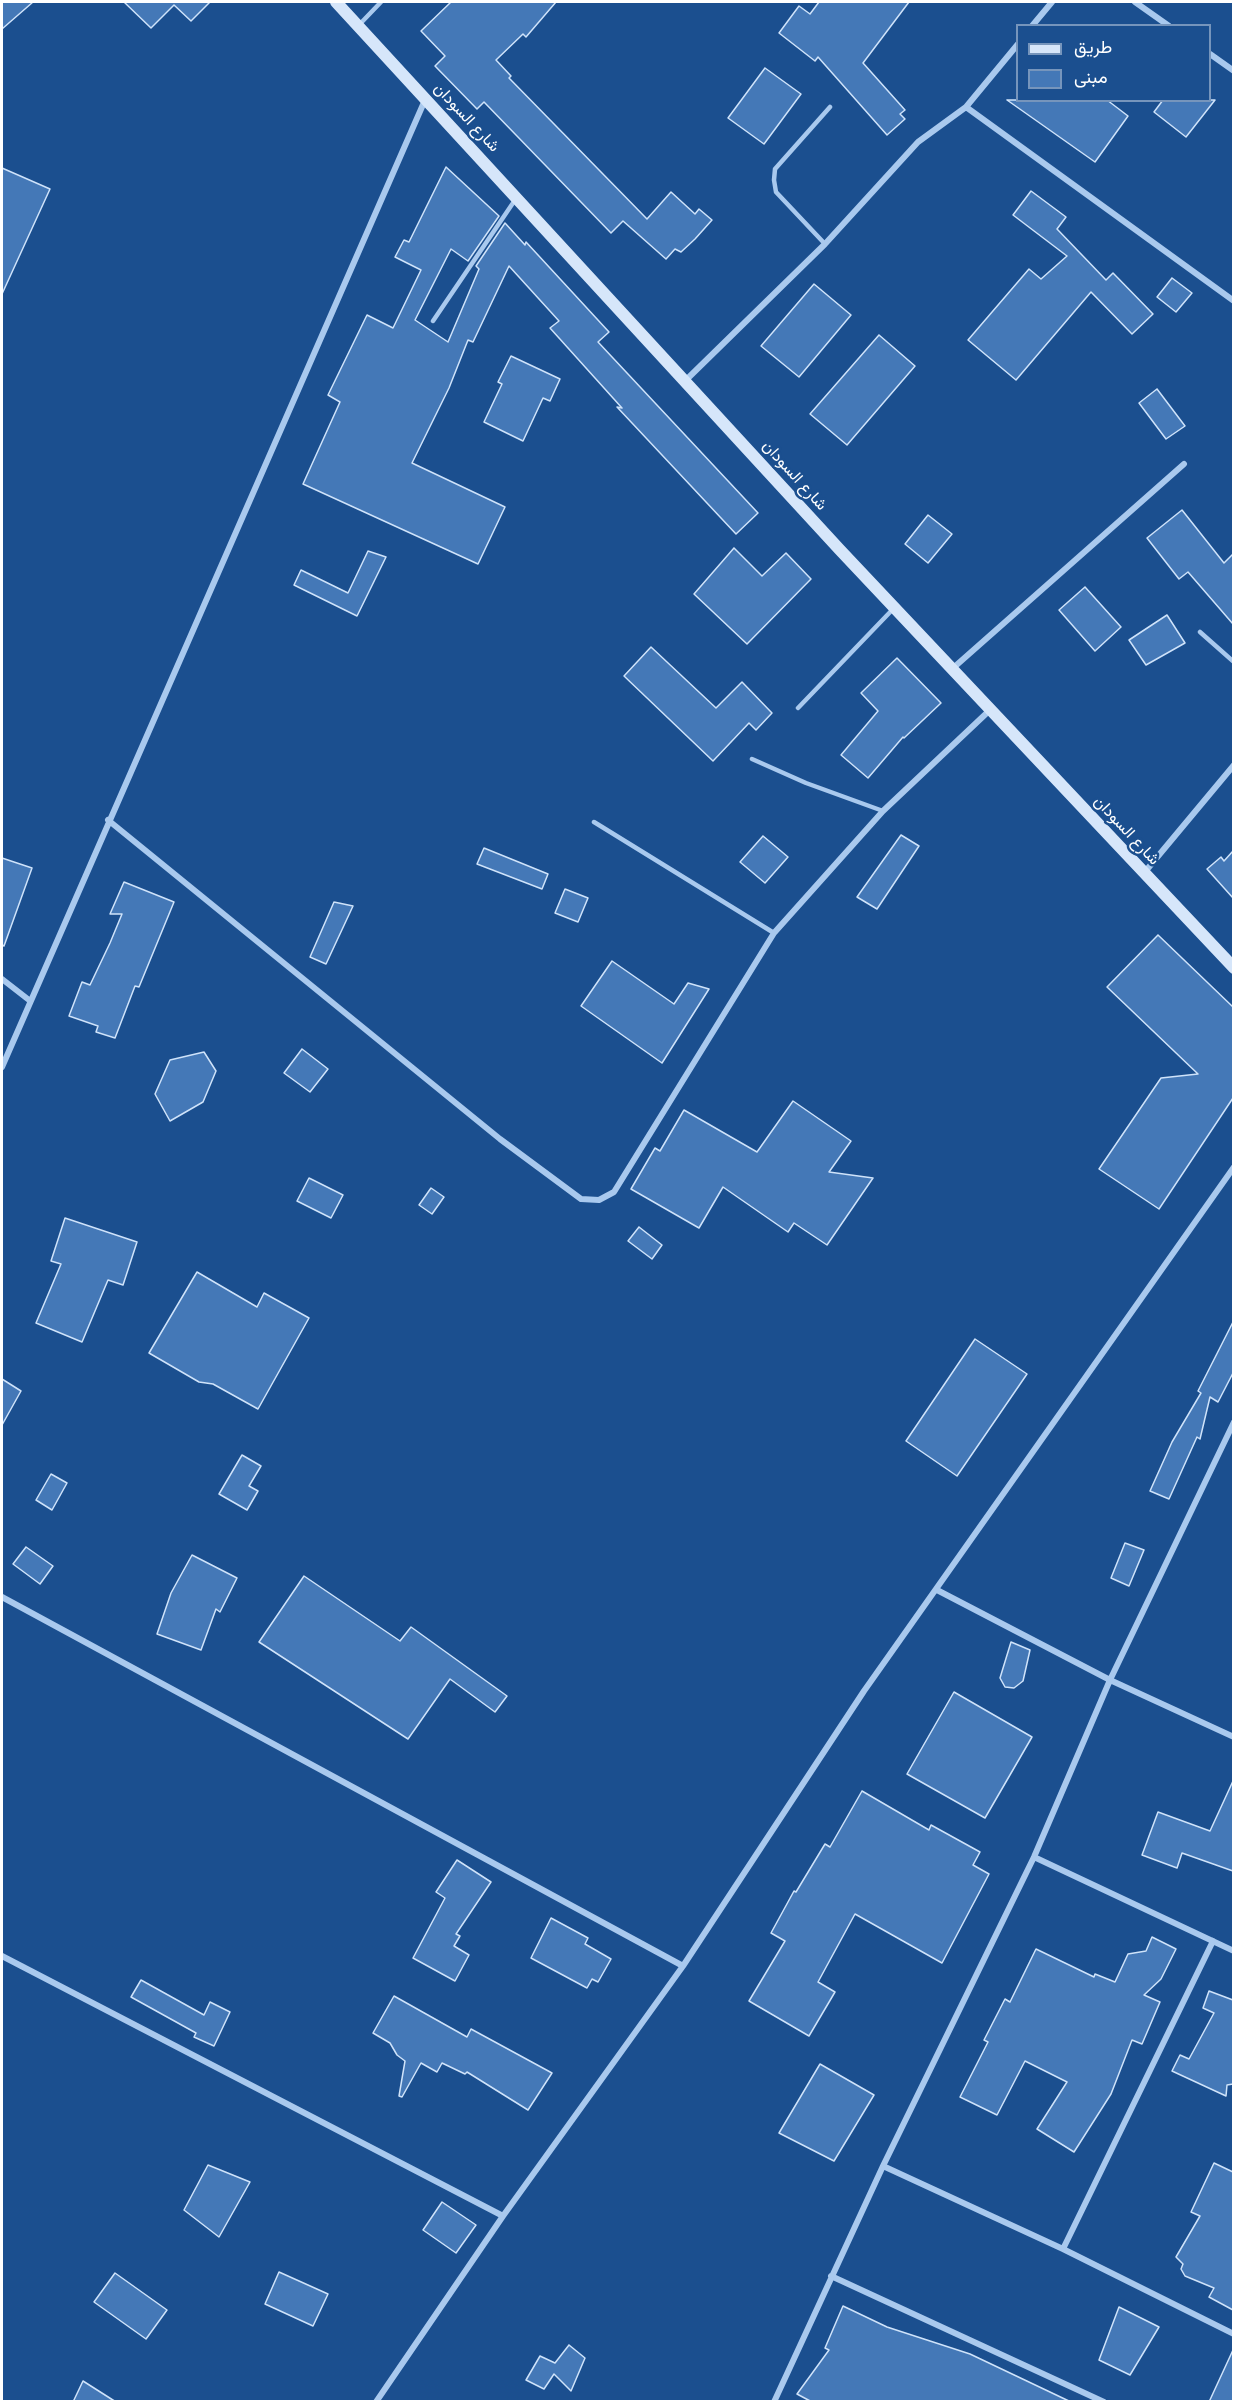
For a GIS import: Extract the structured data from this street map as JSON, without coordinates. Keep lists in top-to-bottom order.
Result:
{
  "streets": {
    "main road": ["شارع السودان"]
  },
  "legend": ["طريق", "مبنى"]
}
